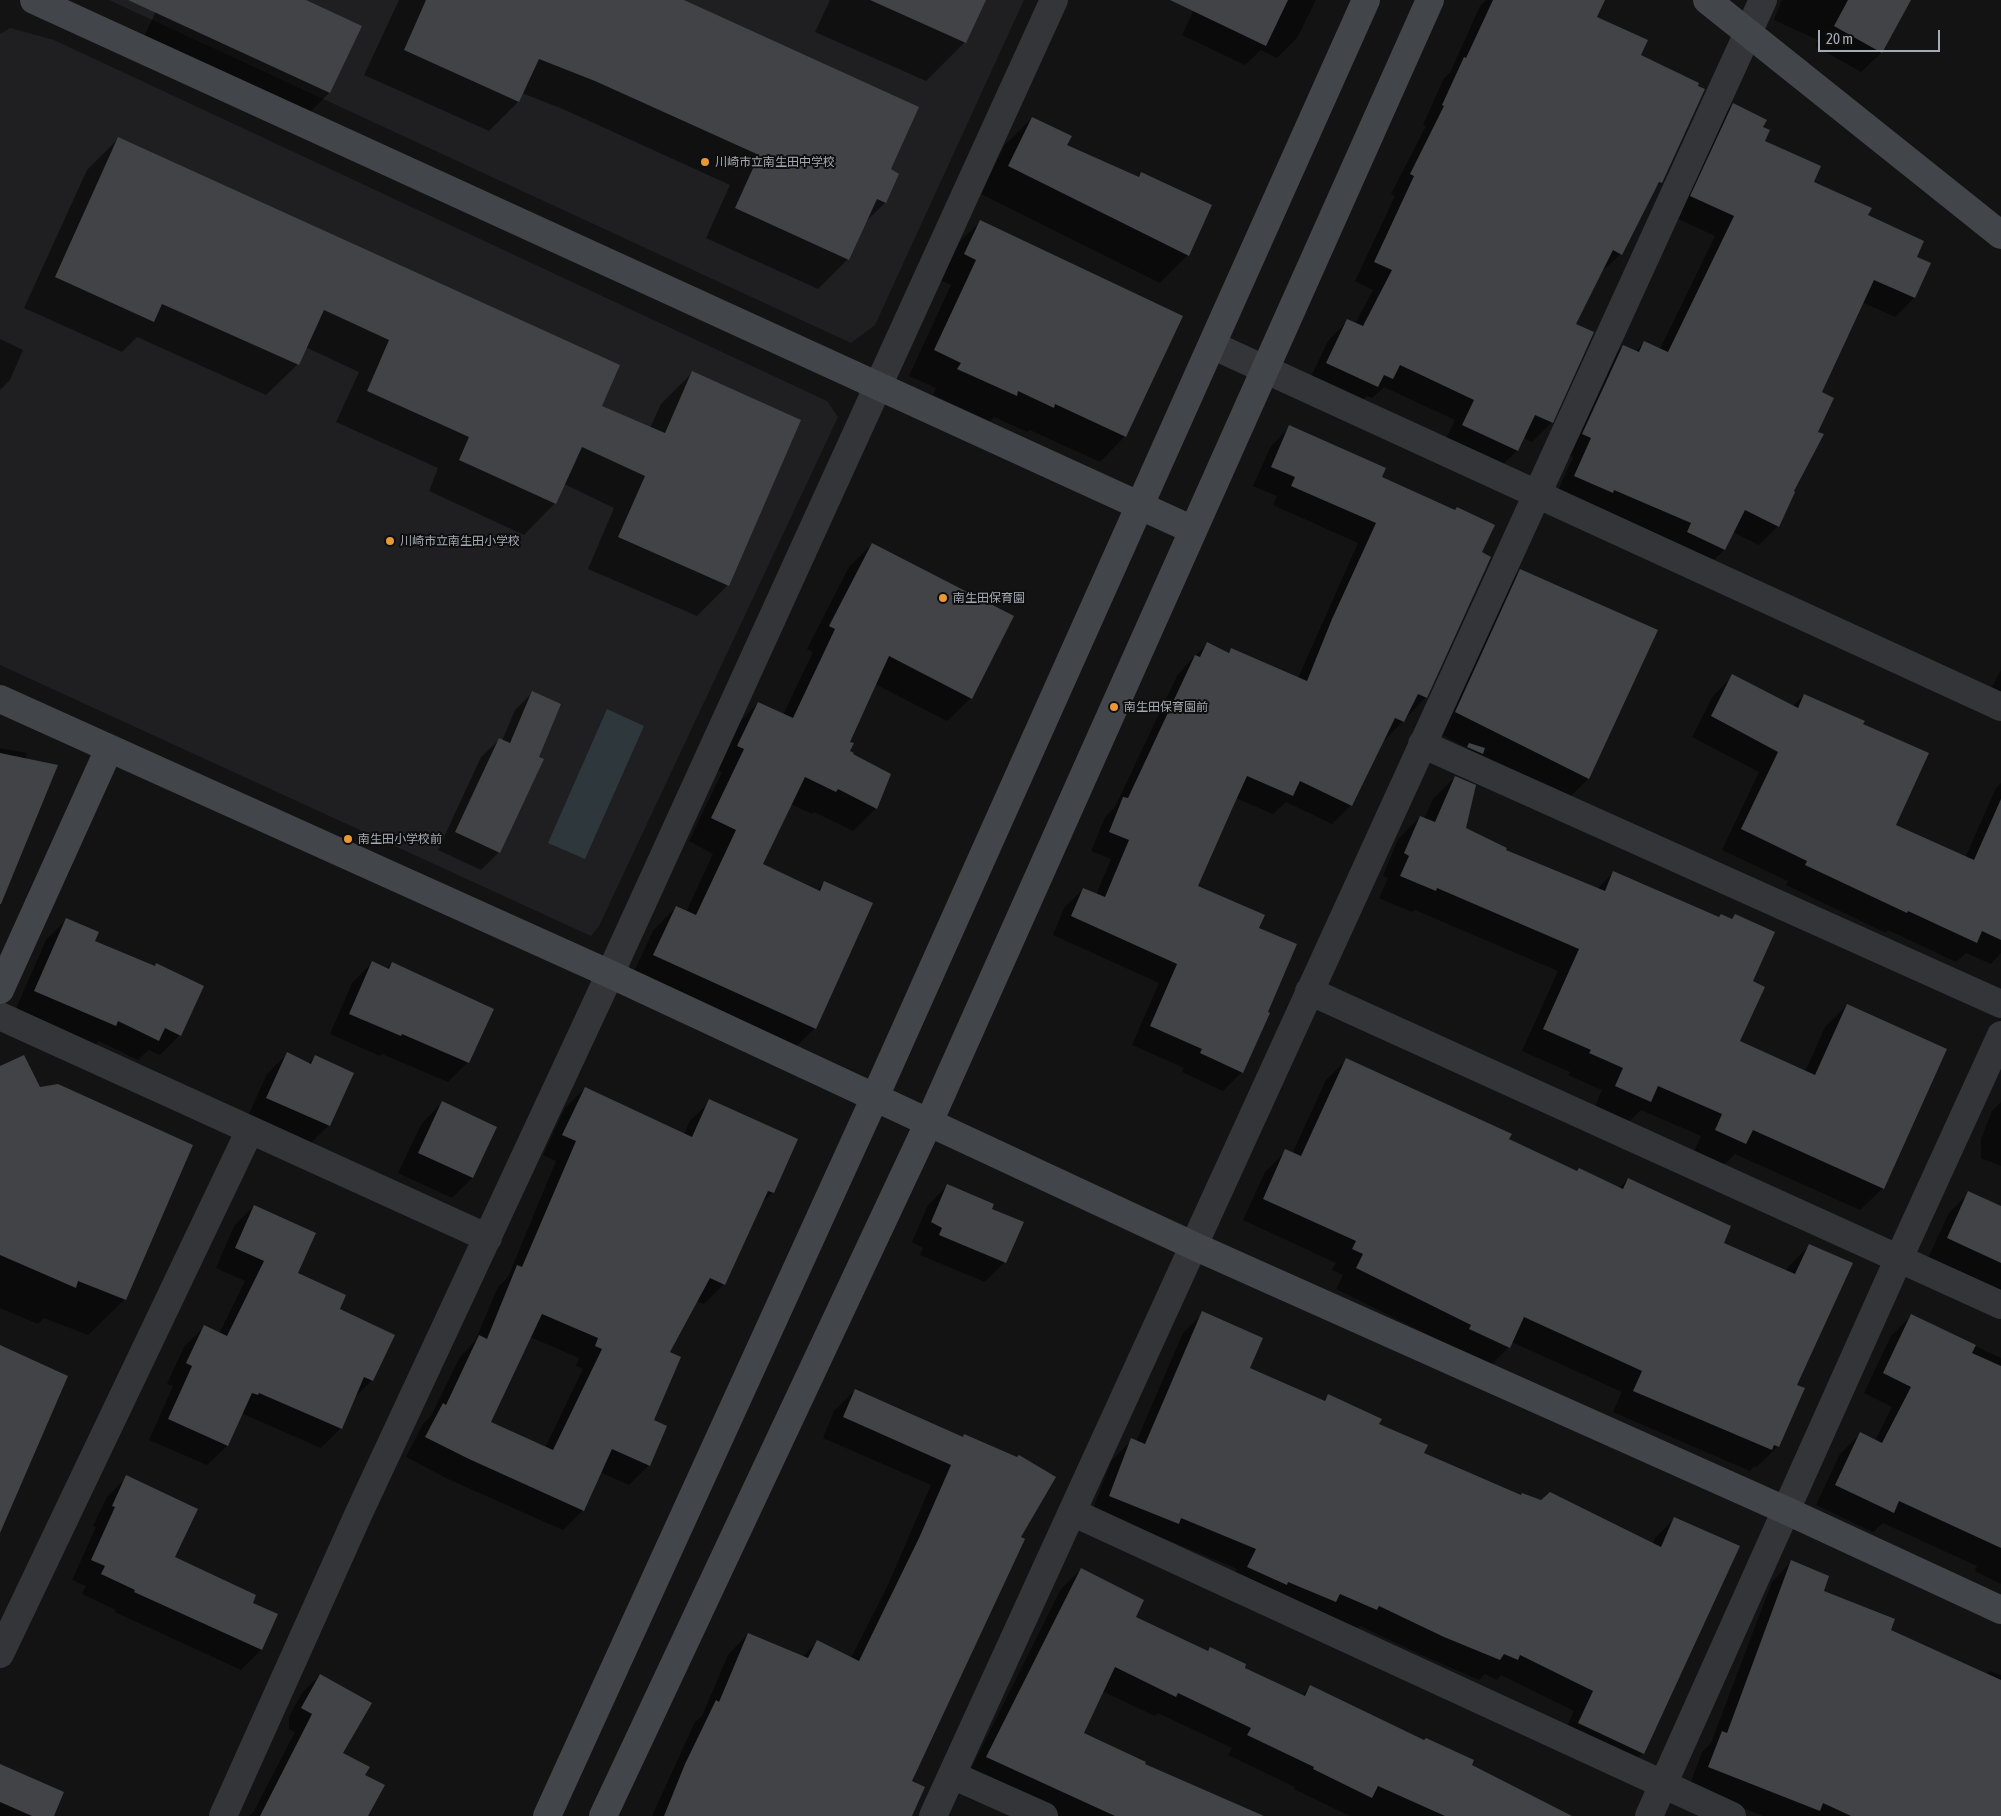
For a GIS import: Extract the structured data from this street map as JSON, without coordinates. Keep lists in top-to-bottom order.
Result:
{
  "places": [
    "川崎市立南生田中学校",
    "川崎市立南生田小学校",
    "南生田保育園",
    "南生田保育園前",
    "南生田小学校前"
  ],
  "scale_bar": "20 m"
}
